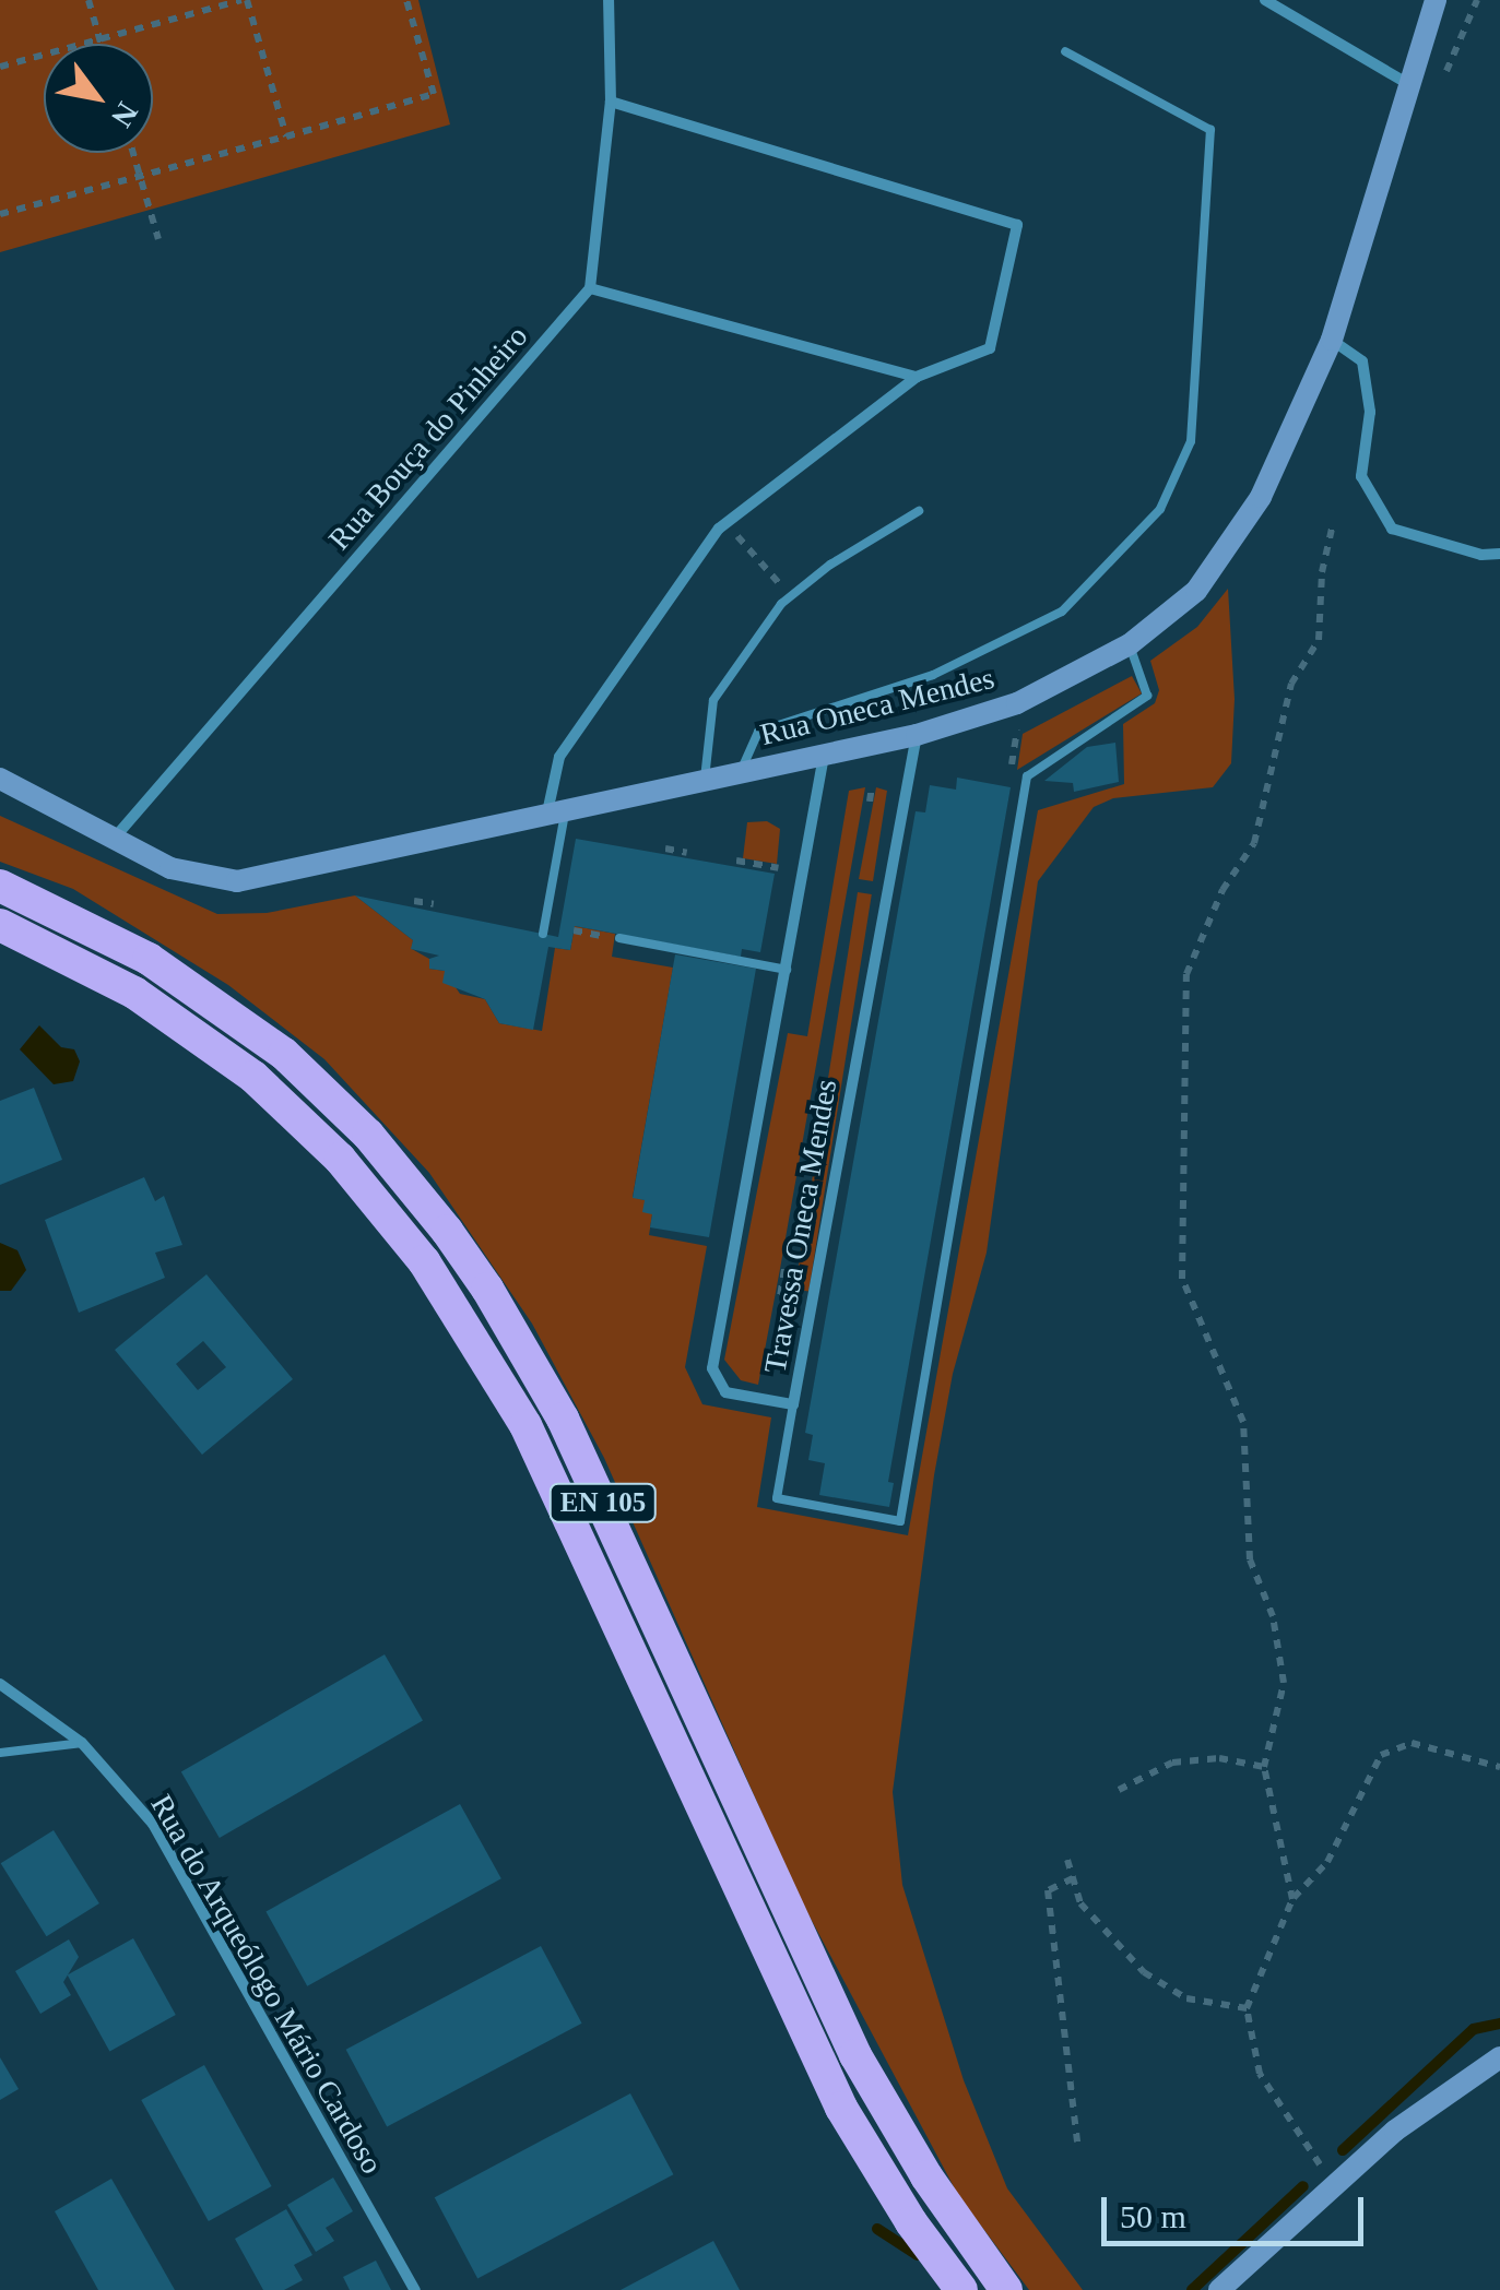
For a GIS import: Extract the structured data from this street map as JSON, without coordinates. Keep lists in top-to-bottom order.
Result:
{
  "streets": {
    "highway": ["EN 105"],
    "street": [
      "Rua Bouça do Pinheiro",
      "Rua Oneca Mendes",
      "Travessa Oneca Mendes",
      "Rua do Arqueólogo Mário Cardoso"
    ]
  },
  "crossings": [
    ["Rua Bouça do Pinheiro", "Rua Oneca Mendes"],
    ["Rua Oneca Mendes", "Travessa Oneca Mendes"]
  ],
  "scale_bar": "50 m",
  "north": "bottom right"
}
